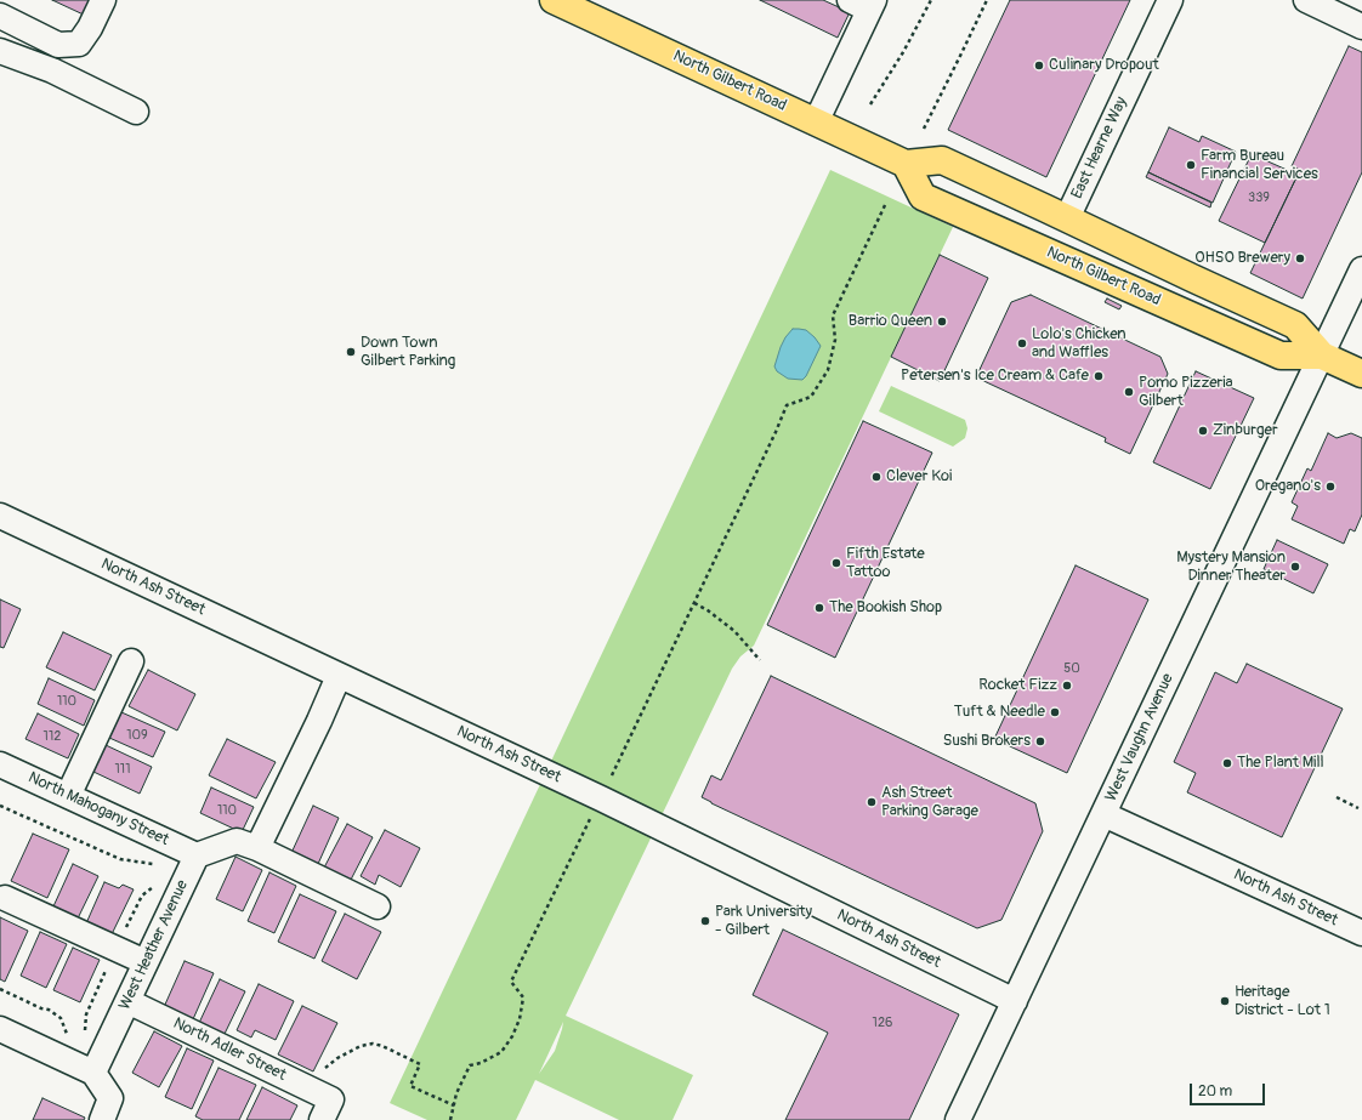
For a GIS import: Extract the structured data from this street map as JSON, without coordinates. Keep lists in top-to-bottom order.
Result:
{
  "streets": {
    "main road": ["North Gilbert Road"],
    "street": [
      "East Hearne Way",
      "North Ash Street",
      "West Vaughn Avenue",
      "North Mahogany Street",
      "West Heather Avenue",
      "North Adler Street"
    ]
  },
  "crossings": [
    ["North Gilbert Road", "East Hearne Way"],
    ["North Gilbert Road", "West Vaughn Avenue"],
    ["North Ash Street", "West Vaughn Avenue"],
    ["North Mahogany Street", "West Heather Avenue"],
    ["West Heather Avenue", "North Adler Street"]
  ],
  "places": [
    "Culinary Dropout",
    "Farm Bureau Financial Services",
    "OHSO Brewery",
    "Barrio Queen",
    "Lolo's Chicken and Waffles",
    "Down Town Gilbert Parking",
    "Petersen's Ice Cream & Cafe",
    "Pomo Pizzeria Gilbert",
    "Zinburger",
    "Clever Koi",
    "Oregano's",
    "Fifth Estate Tattoo",
    "Mystery Mansion Dinner Theater",
    "The Bookish Shop",
    "Rocket Fizz",
    "Tuft & Needle",
    "Sushi Brokers",
    "The Plant Mill",
    "Ash Street Parking Garage",
    "Park University - Gilbert",
    "Heritage District - Lot 1"
  ],
  "house_numbers": [
    "339",
    "50",
    "110",
    "109",
    "112",
    "111",
    "110",
    "126"
  ],
  "scale_bar": "20 m"
}
